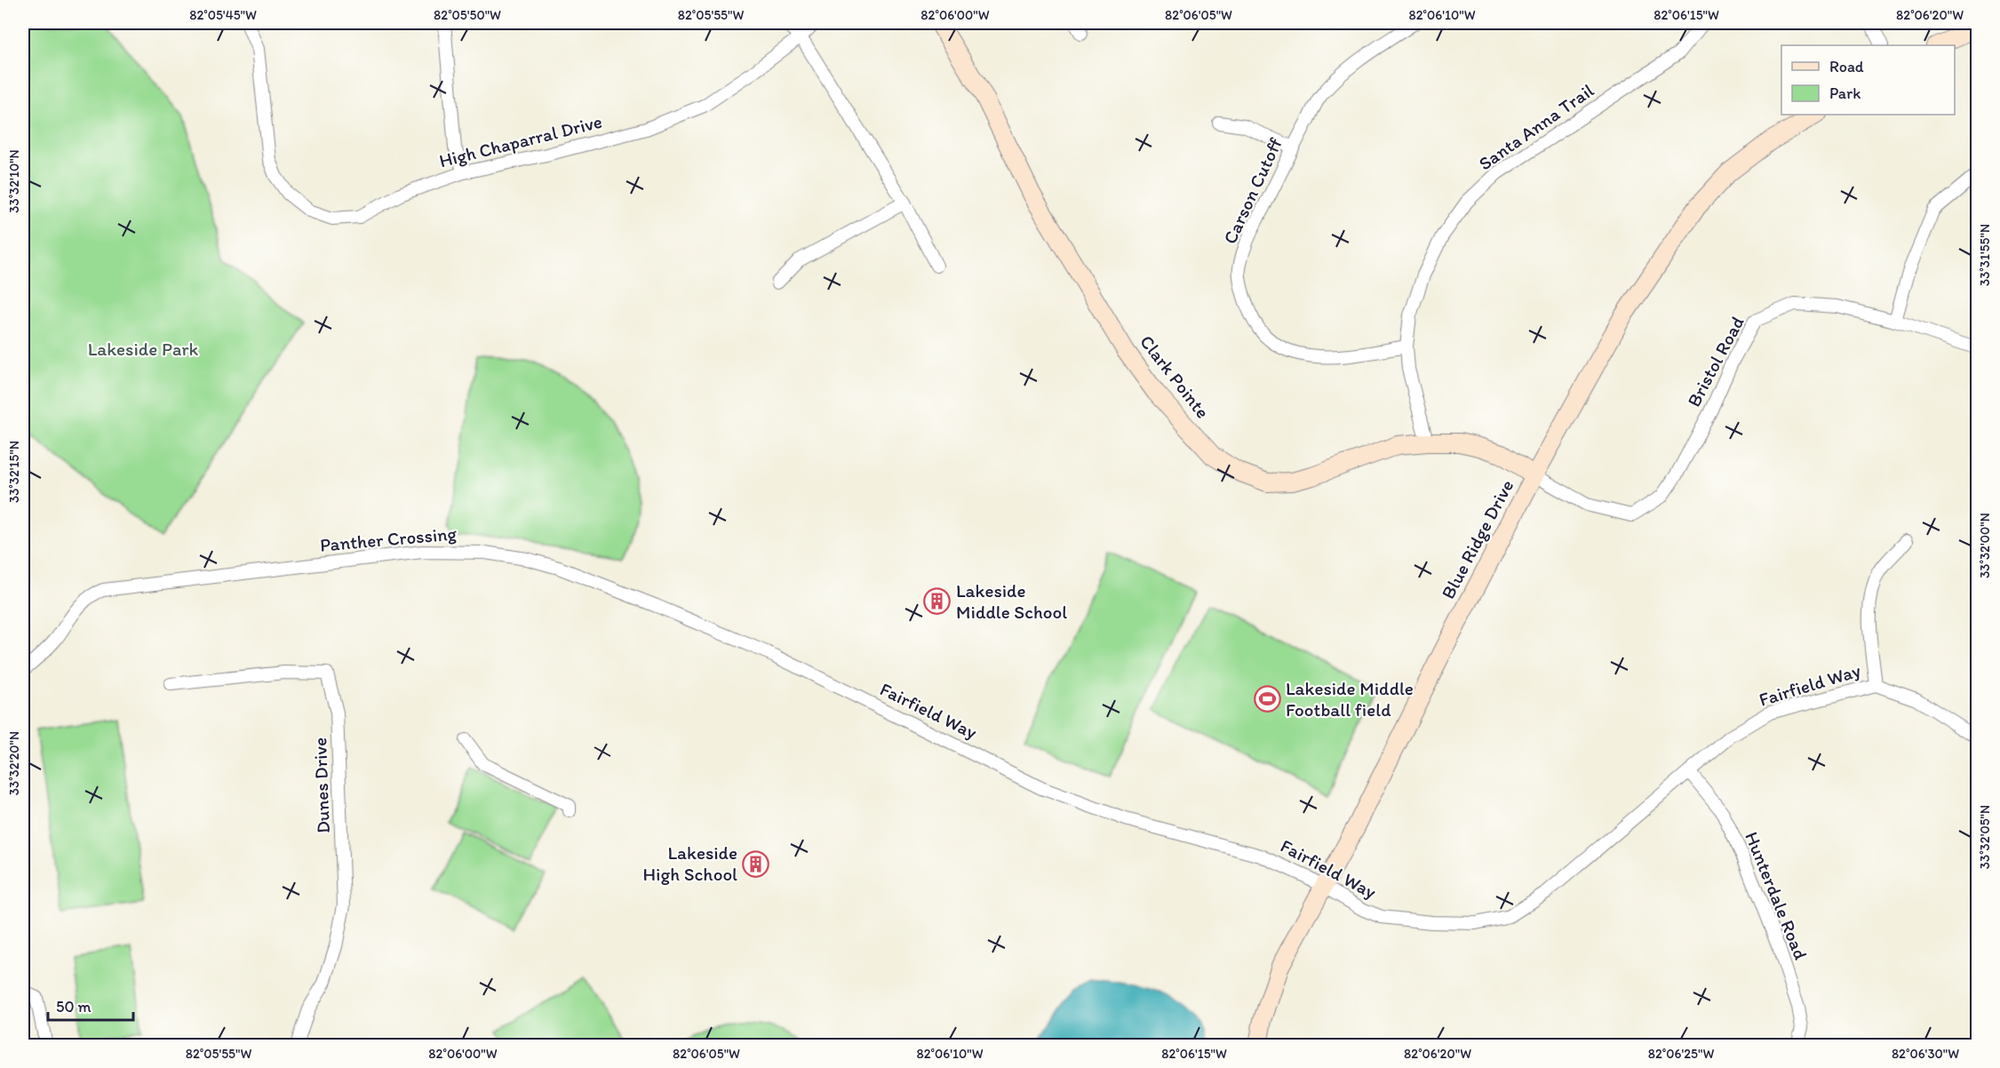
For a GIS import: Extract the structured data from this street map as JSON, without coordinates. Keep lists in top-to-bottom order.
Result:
{
  "streets": {
    "street": [
      "Santa Anna Trail",
      "High Chaparral Drive",
      "Carson Cutoff",
      "Bristol Road",
      "Clark Pointe",
      "Panther Crossing",
      "Blue Ridge Drive",
      "Fairfield Way",
      "Dunes Drive",
      "Hunterdale Road"
    ]
  },
  "crossings": [
    ["Santa Anna Trail", "Carson Cutoff"],
    ["Santa Anna Trail", "Clark Pointe"],
    ["Bristol Road", "Clark Pointe"],
    ["Bristol Road", "Blue Ridge Drive"],
    ["Clark Pointe", "Blue Ridge Drive"],
    ["Panther Crossing", "Fairfield Way"],
    ["Blue Ridge Drive", "Fairfield Way"],
    ["Fairfield Way", "Hunterdale Road"]
  ],
  "parks": ["Lakeside Park"],
  "places": {
    "building": ["Lakeside Middle School", "Lakeside High School"],
    "sports": ["Lakeside Middle Football field"]
  },
  "legend": ["Road", "Park"],
  "scale_bar": "50 m",
  "coordinates": [
    "82°05'45\"W",
    "82°05'50\"W",
    "82°05'55\"W",
    "82°06'00\"W",
    "82°06'05\"W",
    "82°06'10\"W",
    "82°06'15\"W",
    "82°06'20\"W",
    "33°32'10\"N",
    "33°31'55\"N",
    "33°32'15\"N",
    "33°32'00\"N",
    "33°32'20\"N",
    "33°32'05\"N",
    "82°06'25\"W",
    "82°06'30\"W"
  ]
}
